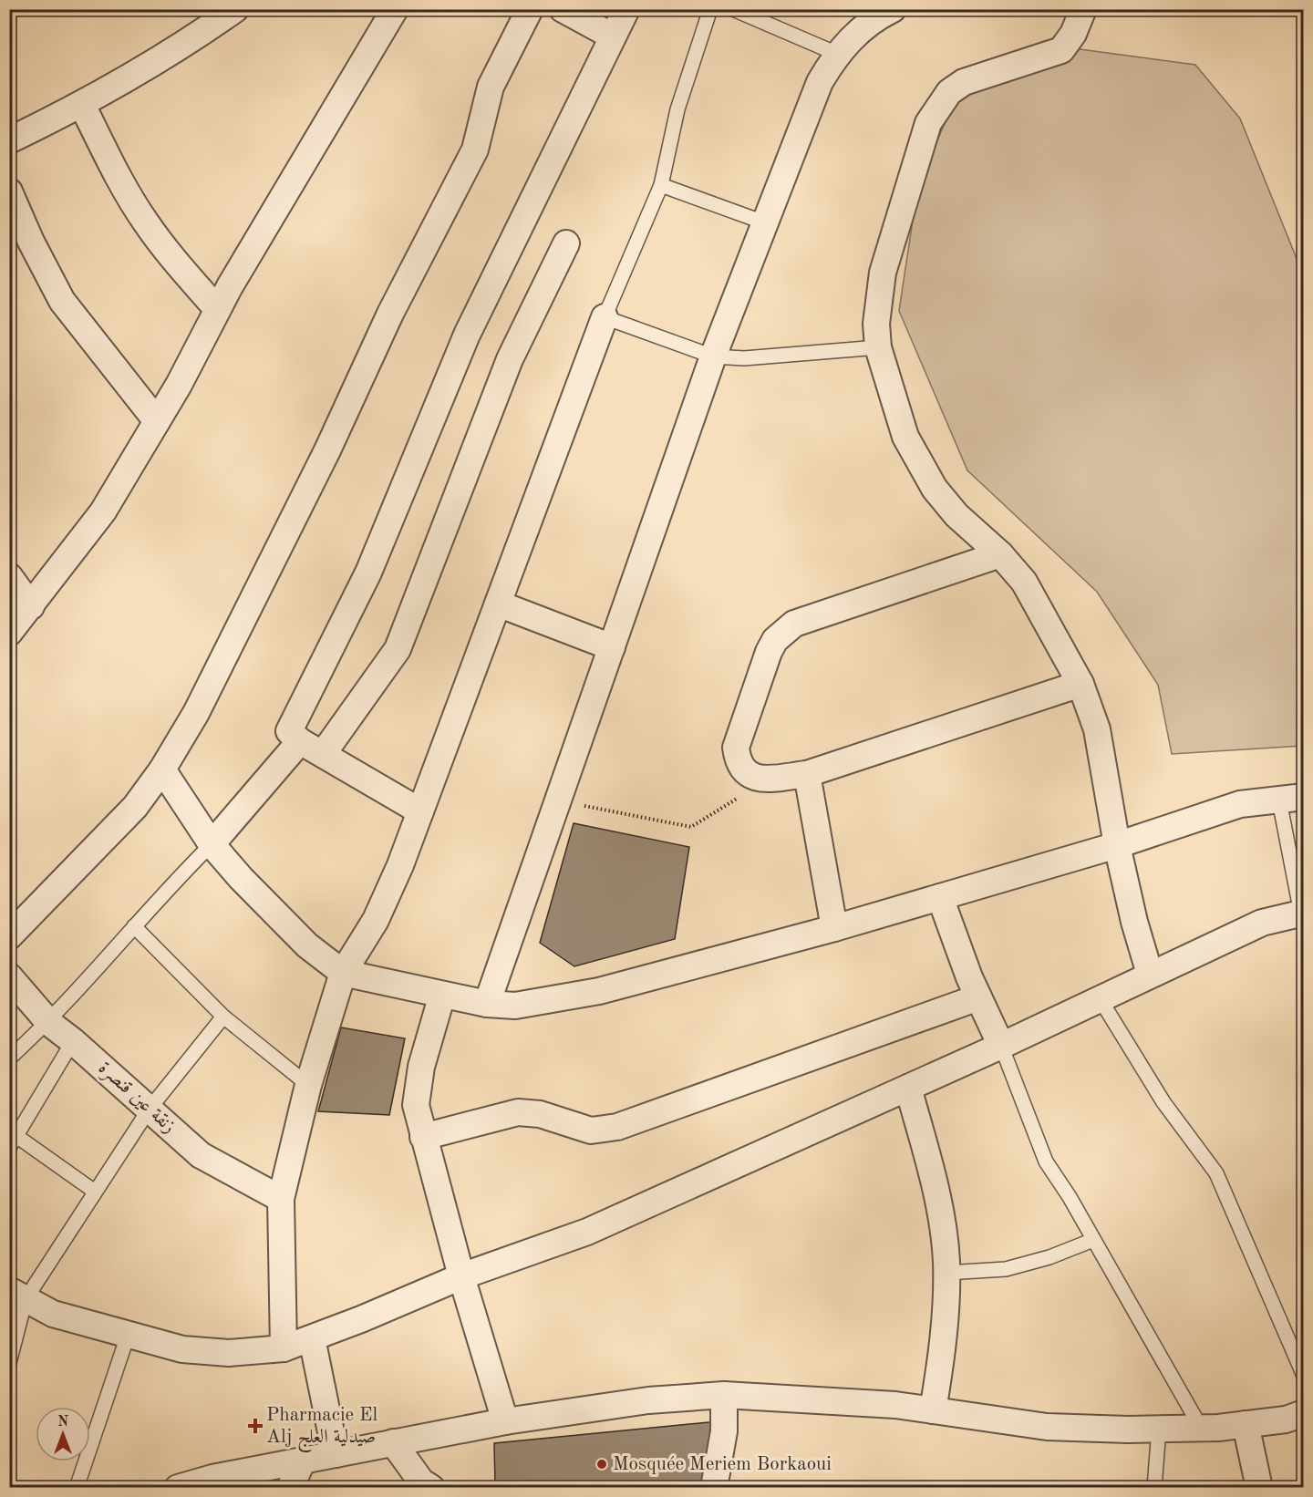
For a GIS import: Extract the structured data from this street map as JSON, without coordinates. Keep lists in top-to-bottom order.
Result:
{
  "streets": {
    "street": ["زنقة عين قنصرة"]
  },
  "places": {
    "health": ["Pharmacie El Alj صيدلية العلج"],
    "other": ["Mosquée Meriem Borkaoui"]
  },
  "north": "top"
}
